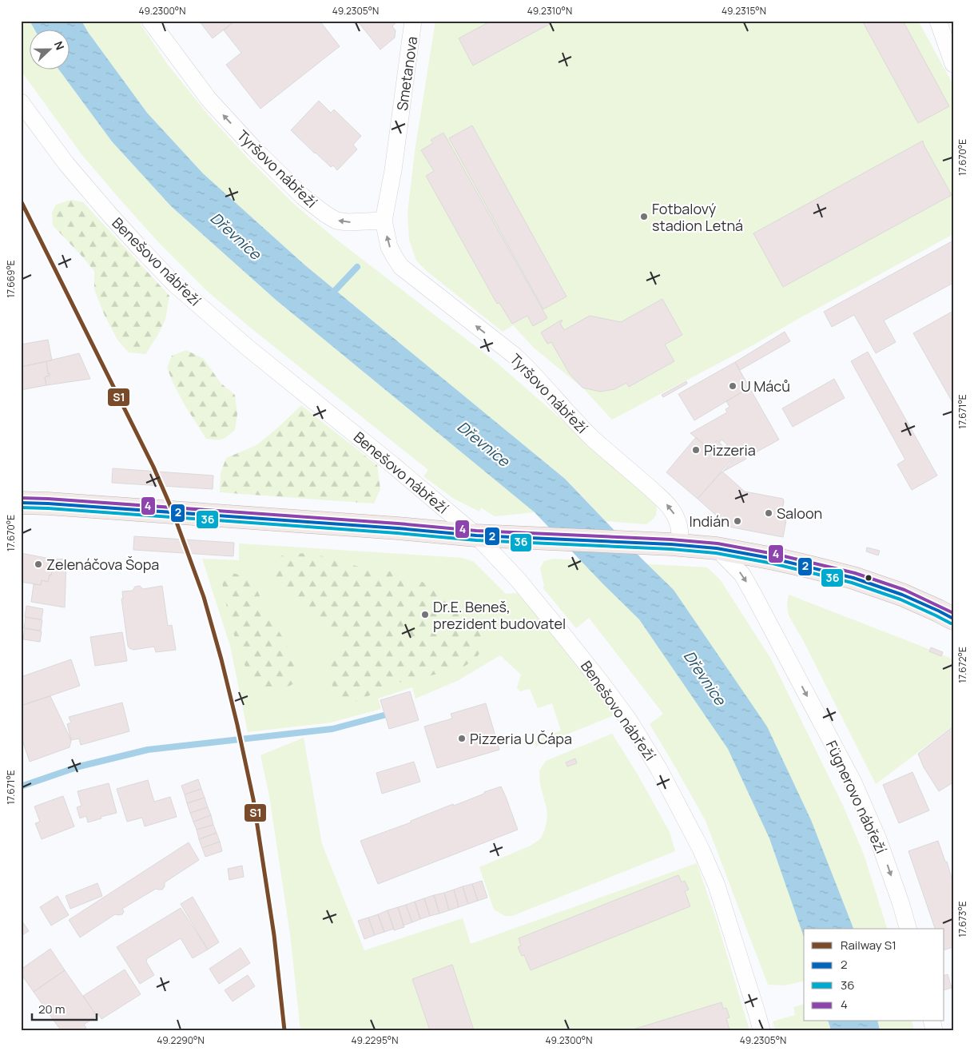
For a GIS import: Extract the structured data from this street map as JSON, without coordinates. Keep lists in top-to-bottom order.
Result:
{
  "streets": {
    "street": [
      "Smetanova",
      "Tyršovo nábřeží",
      "Benešovo nábřeží",
      "Fügnerovo nábřeží"
    ]
  },
  "crossings": [
    ["Smetanova", "Tyršovo nábřeží"]
  ],
  "one_way": ["Tyršovo nábřeží", "Fügnerovo nábřeží"],
  "water": ["Dřevnice"],
  "places": [
    "Fotbalový stadion Letná",
    "U Máců",
    "Pizzeria",
    "Saloon",
    "Indián",
    "Zelenáčova Šopa",
    "Dr.E. Beneš, prezident budovatel",
    "Pizzeria U Čápa"
  ],
  "lines": [
    "rail line S1",
    "transit line 4",
    "transit line 2",
    "transit line 36"
  ],
  "legend": [
    "Railway S1",
    "2",
    "36",
    "4"
  ],
  "scale_bar": "20 m",
  "north": "right",
  "coordinates": [
    "49.2300°N",
    "49.2305°N",
    "49.2310°N",
    "49.2315°N",
    "17.670°E",
    "17.669°E",
    "17.671°E",
    "17.672°E",
    "17.673°E",
    "49.2290°N",
    "49.2295°N"
  ]
}
